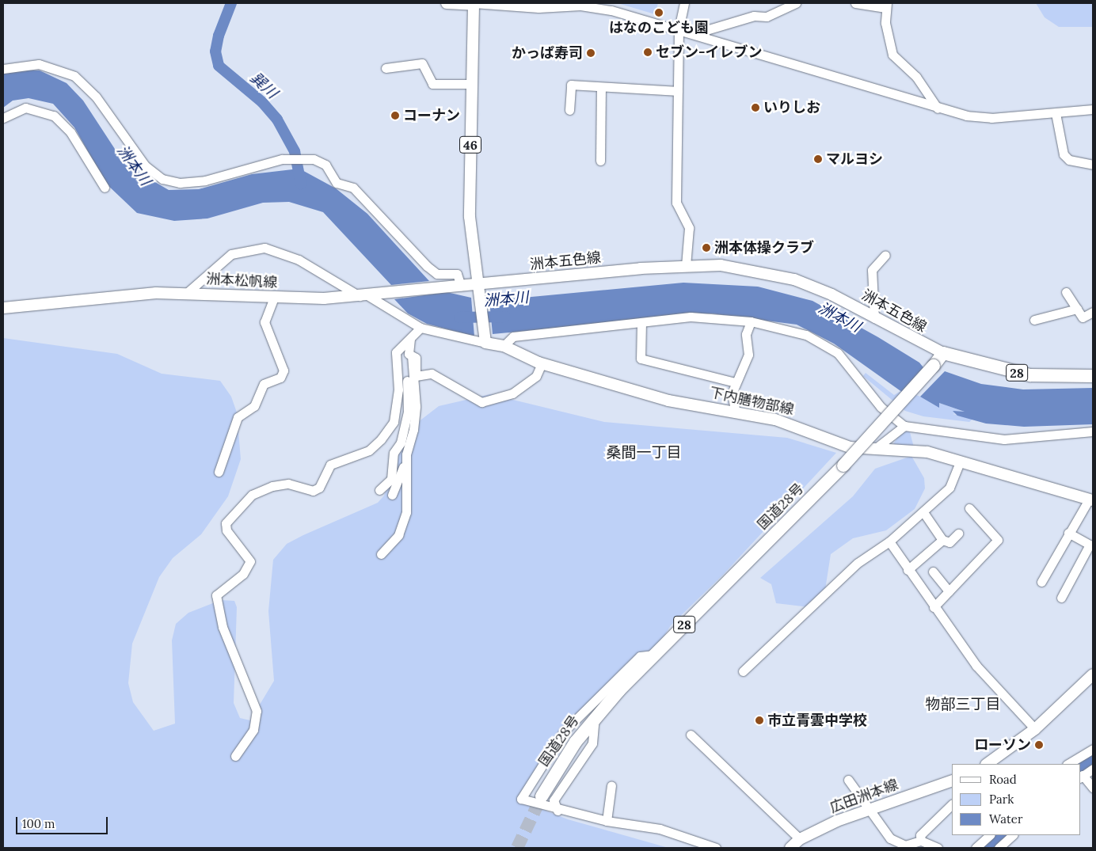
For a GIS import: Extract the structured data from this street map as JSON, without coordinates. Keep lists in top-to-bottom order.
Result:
{
  "streets": {
    "highway": ["28", "国道28号"],
    "main road": [
      "46",
      "洲本五色線",
      "洲本松帆線",
      "下内膳物部線",
      "広田洲本線"
    ]
  },
  "crossings": [
    ["46", "洲本五色線"],
    ["46", "洲本松帆線"],
    ["洲本五色線", "洲本松帆線"],
    ["洲本五色線", "28"],
    ["洲本五色線", "国道28号"],
    ["28", "国道28号"]
  ],
  "districts": ["桑間一丁目", "物部三丁目"],
  "water": ["巽川", "洲本川"],
  "places": [
    "はなのこども園",
    "セブン-イレブン",
    "かっぱ寿司",
    "いりしお",
    "コーナン",
    "マルヨシ",
    "洲本体操クラブ",
    "市立青雲中学校",
    "ローソン"
  ],
  "legend": ["Road", "Park", "Water"],
  "scale_bar": "100 m"
}
